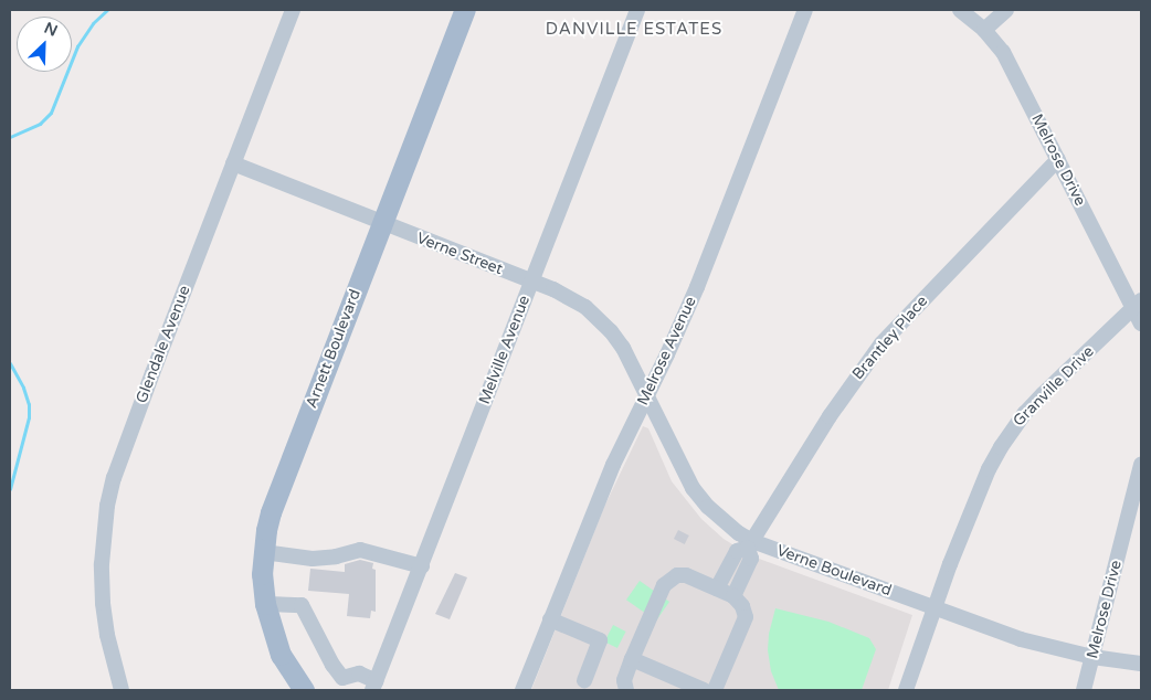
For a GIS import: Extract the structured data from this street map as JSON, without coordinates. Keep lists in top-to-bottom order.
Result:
{
  "streets": {
    "main road": ["Arnett Boulevard"],
    "street": [
      "Melrose Drive",
      "Verne Street",
      "Brantley Place",
      "Glendale Avenue",
      "Melville Avenue",
      "Melrose Avenue",
      "Granville Drive",
      "Verne Boulevard"
    ]
  },
  "crossings": [
    ["Melrose Drive", "Brantley Place"],
    ["Melrose Drive", "Granville Drive"],
    ["Melrose Drive", "Verne Boulevard"],
    ["Verne Street", "Glendale Avenue"],
    ["Verne Street", "Arnett Boulevard"],
    ["Verne Street", "Melville Avenue"],
    ["Verne Street", "Melrose Avenue"],
    ["Verne Street", "Verne Boulevard"],
    ["Brantley Place", "Verne Boulevard"],
    ["Melrose Avenue", "Verne Boulevard"],
    ["Granville Drive", "Verne Boulevard"]
  ],
  "districts": ["DANVILLE ESTATES"],
  "north": "top right"
}
